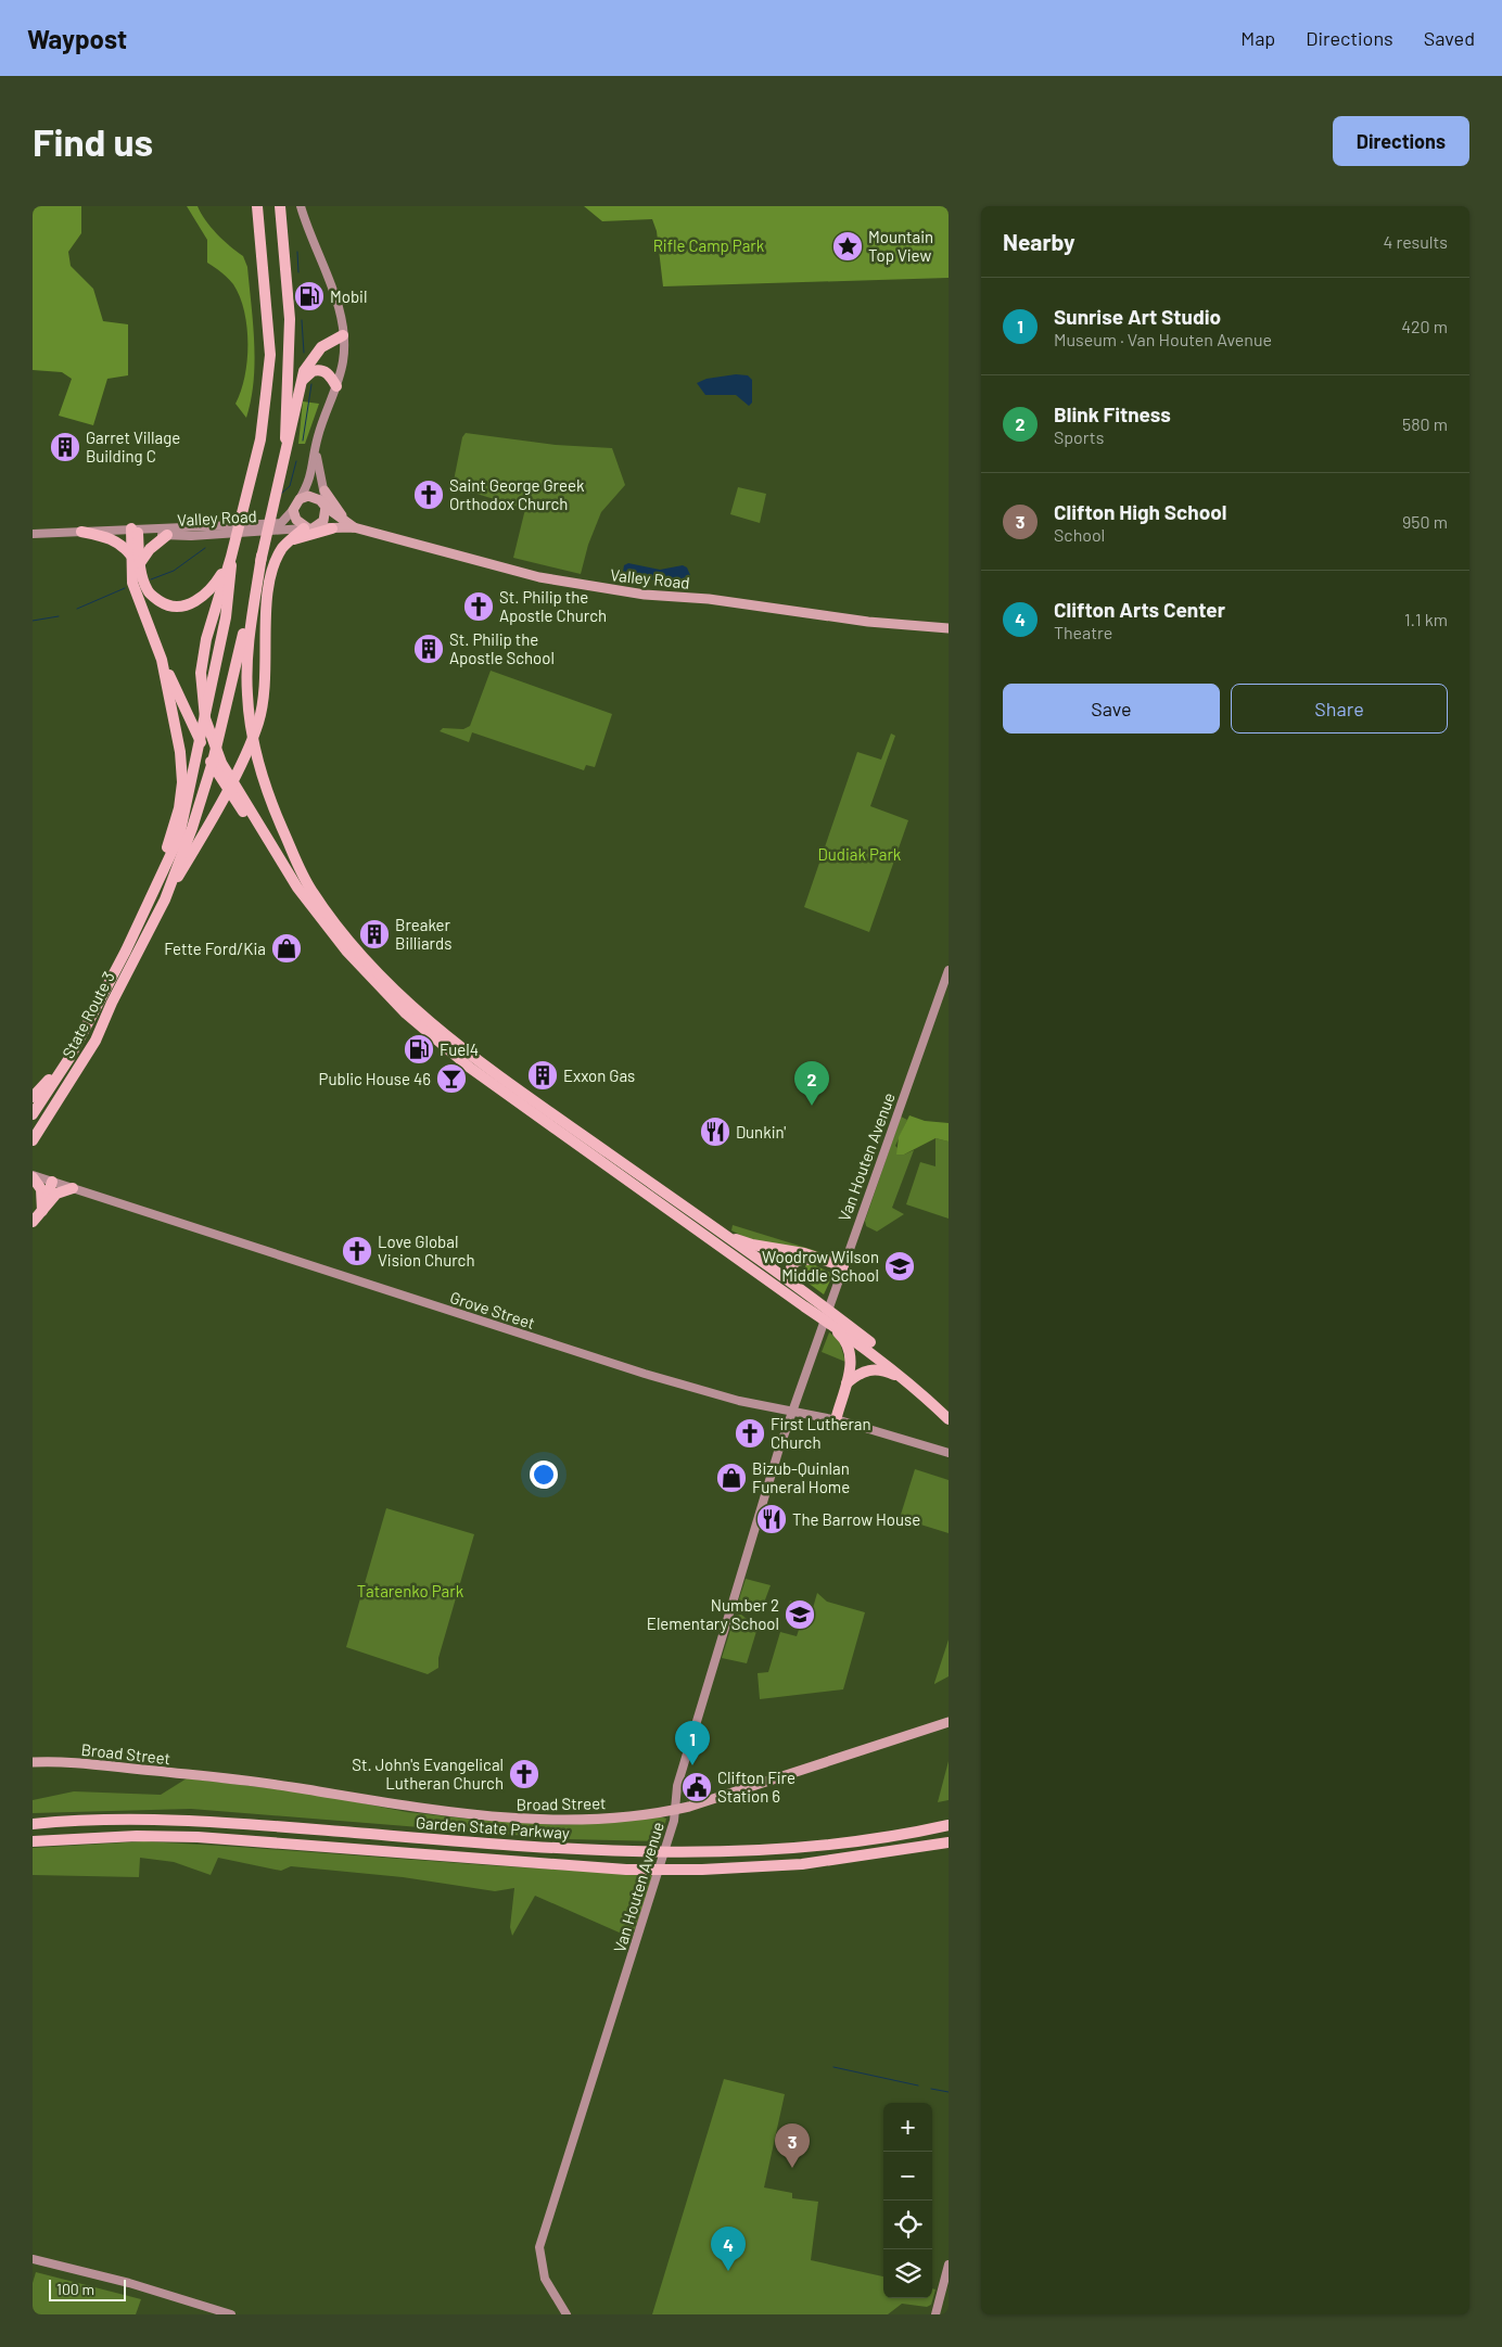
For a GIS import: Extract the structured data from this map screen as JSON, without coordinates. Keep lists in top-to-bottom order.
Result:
{
  "streets": {
    "highway": ["State Route 3", "Garden State Parkway"],
    "main road": [
      "Valley Road",
      "Van Houten Avenue",
      "Grove Street",
      "Broad Street"
    ]
  },
  "crossings": [
    ["Van Houten Avenue", "Grove Street"],
    ["Van Houten Avenue", "Broad Street"]
  ],
  "parks": ["Rifle Camp Park", "Dudiak Park", "Tatarenko Park"],
  "places": {
    "place": ["Mountain Top View"],
    "fuel station": ["Mobil", "Fuel4"],
    "building": [
      "Garret Village Building C",
      "St. Philip the Apostle School",
      "Breaker Billiards",
      "Exxon Gas"
    ],
    "church": [
      "Saint George Greek Orthodox Church",
      "St. Philip the Apostle Church",
      "Love Global Vision Church",
      "First Lutheran Church",
      "St. John's Evangelical Lutheran Church"
    ],
    "shop": ["Fette Ford/Kia", "Bizub-Quinlan Funeral Home"],
    "bar": ["Public House 46"],
    "restaurant": ["Dunkin'", "The Barrow House"],
    "school or university": ["Woodrow Wilson Middle School", "Number 2 Elementary School"],
    "public building": ["Clifton Fire Station 6"]
  },
  "scale_bar": "100 m",
  "page": {
    "header": "Waypost",
    "nav": ["Map", "Directions", "Saved"],
    "buttons": [
      "Directions",
      ["Save", "Share"]
    ],
    "title": "Find us",
    "heading": ["Nearby", "4 results"],
    "list": [
      {
        "mark": "1",
        "name": "Sunrise Art Studio",
        "note": "Museum · Van Houten Avenue",
        "value": "420 m"
      },
      {
        "mark": "2",
        "name": "Blink Fitness",
        "note": "Sports",
        "value": "580 m"
      },
      {
        "mark": "3",
        "name": "Clifton High School",
        "note": "School",
        "value": "950 m"
      },
      {
        "mark": "4",
        "name": "Clifton Arts Center",
        "note": "Theatre",
        "value": "1.1 km"
      }
    ],
    "pins": [
      "2",
      "1",
      "3",
      "4"
    ],
    "map_buttons": ["+", "−"],
    "scale": "100 m"
  }
}
